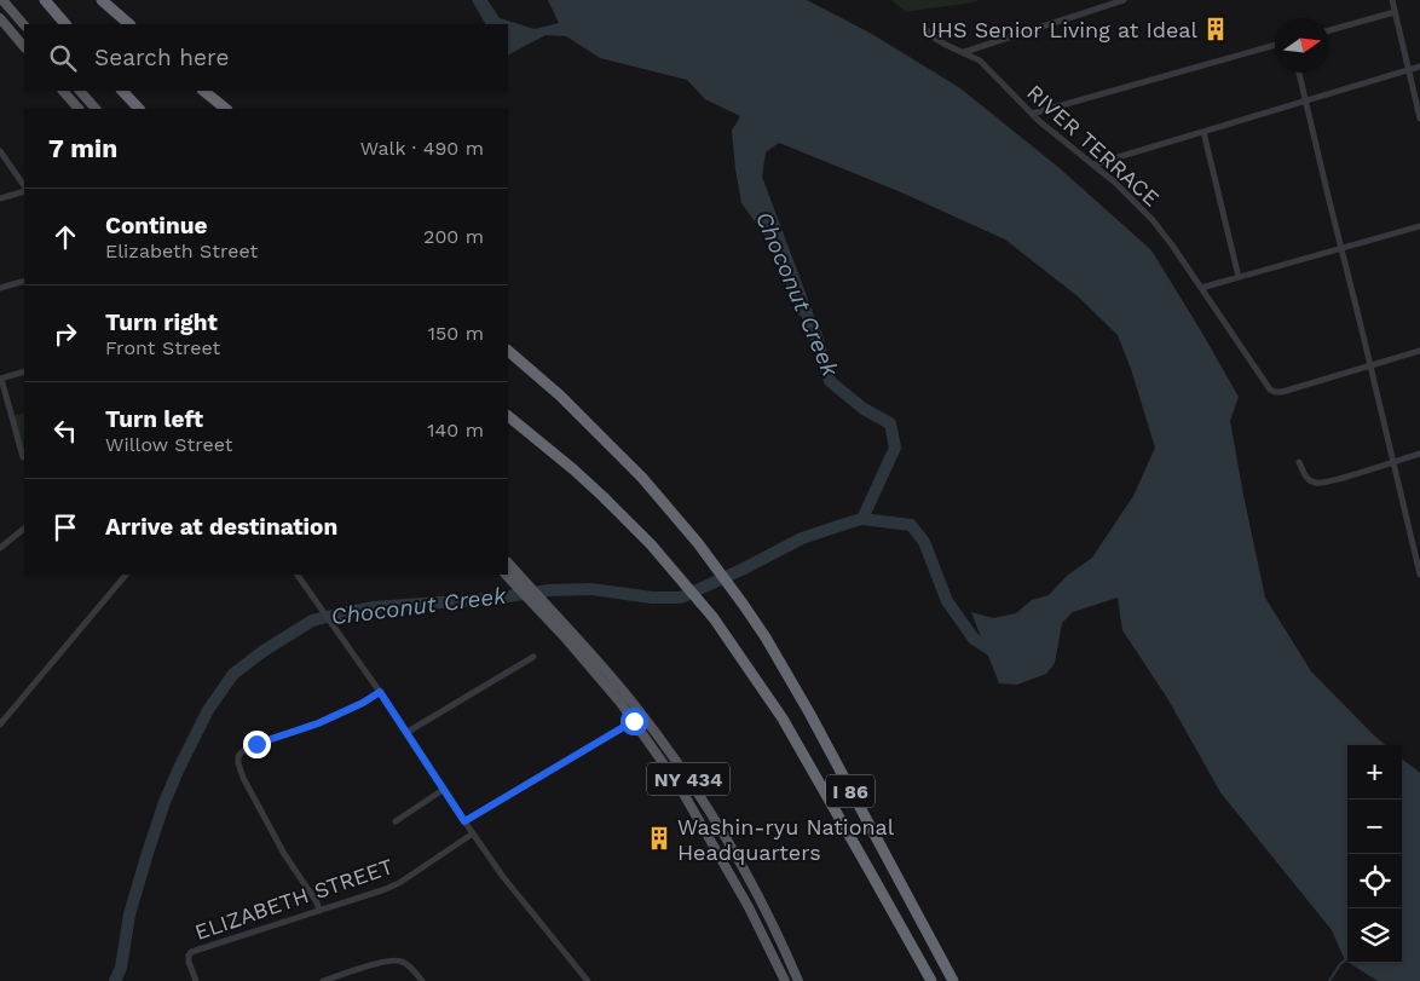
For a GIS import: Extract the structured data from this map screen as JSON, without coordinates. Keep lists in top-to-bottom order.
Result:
{
  "streets": {
    "highway": ["I 86"],
    "main road": ["NY 434"],
    "street": ["RIVER TERRACE", "ELIZABETH STREET"]
  },
  "water": ["Choconut Creek"],
  "places": {
    "building": ["UHS Senior Living at Ideal", "Washin-ryu National Headquarters"]
  },
  "north": "right",
  "page": {
    "search": "Search here",
    "heading": ["7 min", "Walk · 490 m"],
    "list": [
      ["Continue", "Elizabeth Street", "200 m"],
      ["Turn right", "Front Street", "150 m"],
      ["Turn left", "Willow Street", "140 m"],
      "Arrive at destination"
    ],
    "map_buttons": ["+", "−"]
  }
}
